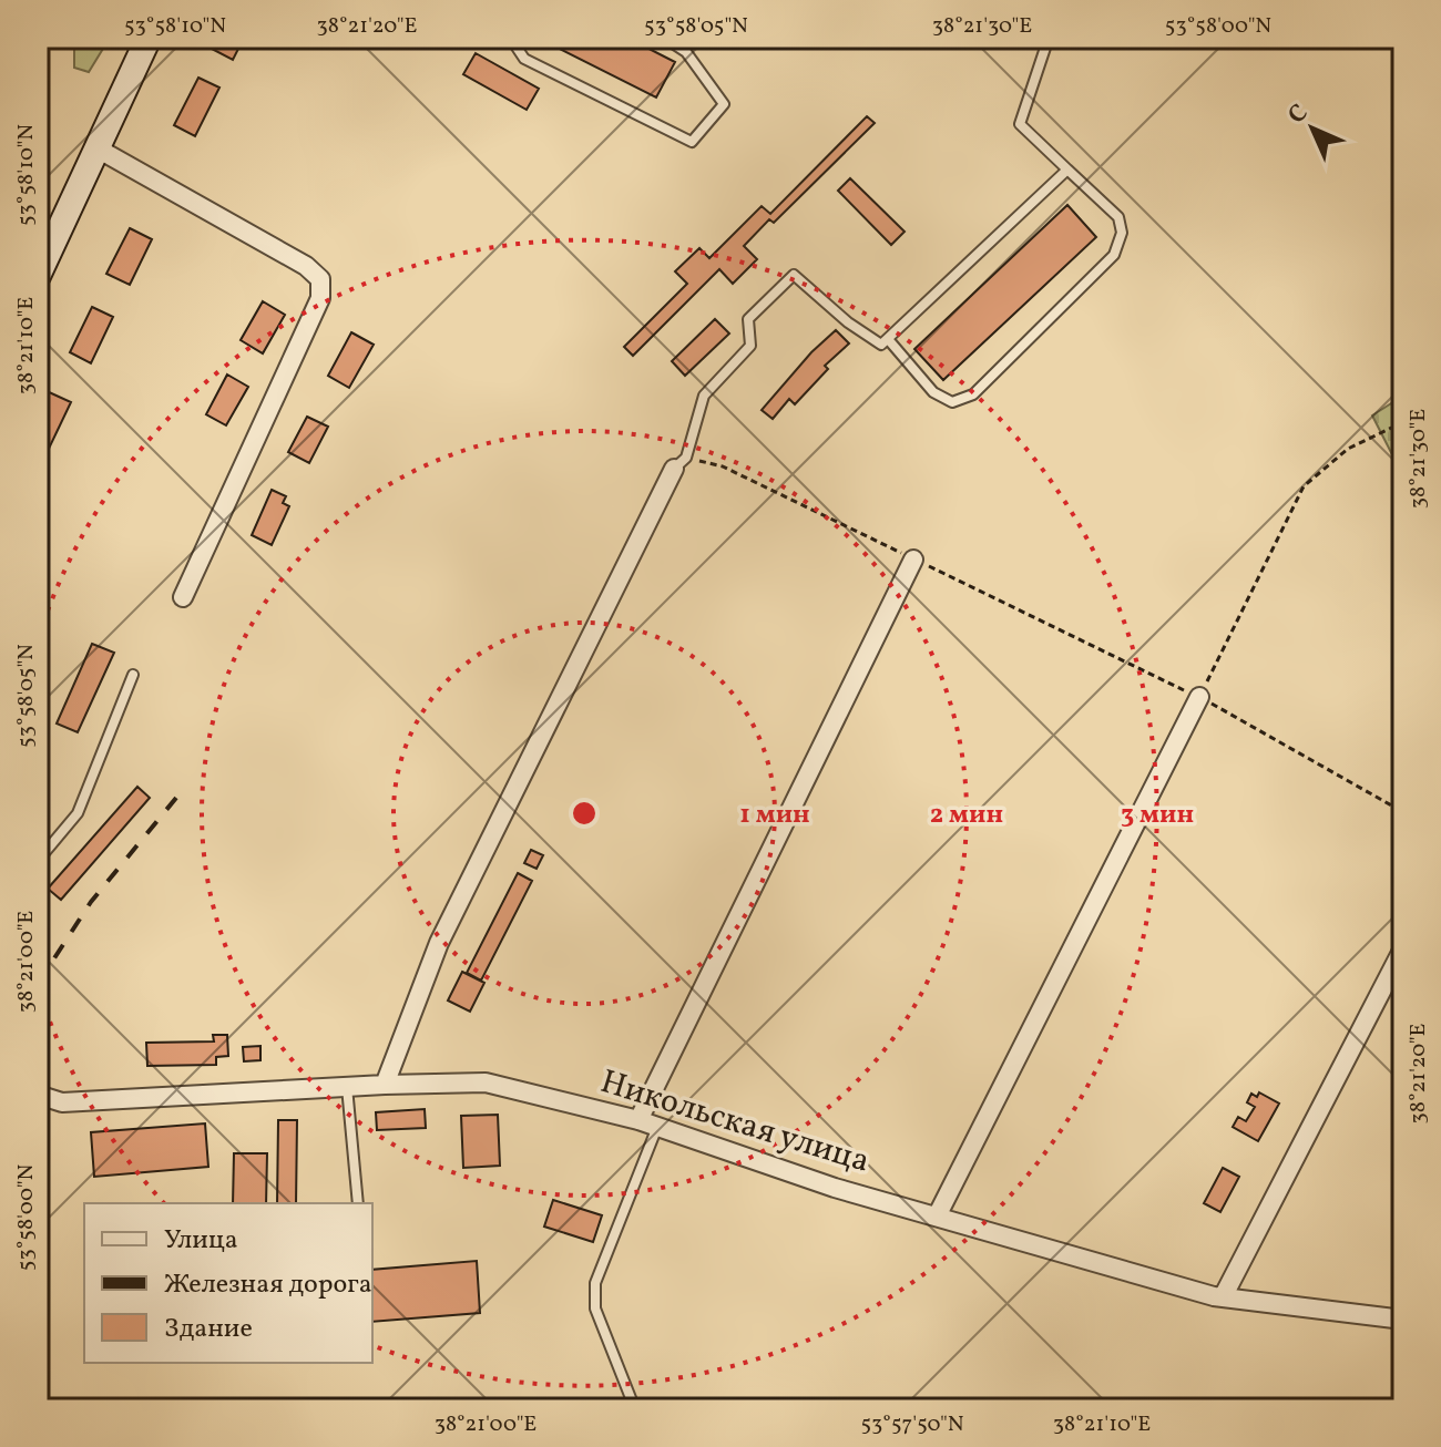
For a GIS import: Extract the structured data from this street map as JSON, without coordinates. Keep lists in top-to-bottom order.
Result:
{
  "streets": {
    "street": ["Никольская улица"]
  },
  "legend": ["Улица", "Железная дорога", "Здание"],
  "north": "top left",
  "coordinates": [
    "53°58'10\"N",
    "38°21'20\"E",
    "53°58'05\"N",
    "38°21'30\"E",
    "53°58'00\"N",
    "38°21'10\"E",
    "38°21'00\"E",
    "53°57'50\"N"
  ],
  "rings": ["1 мин", "2 мин", "3 мин"]
}
